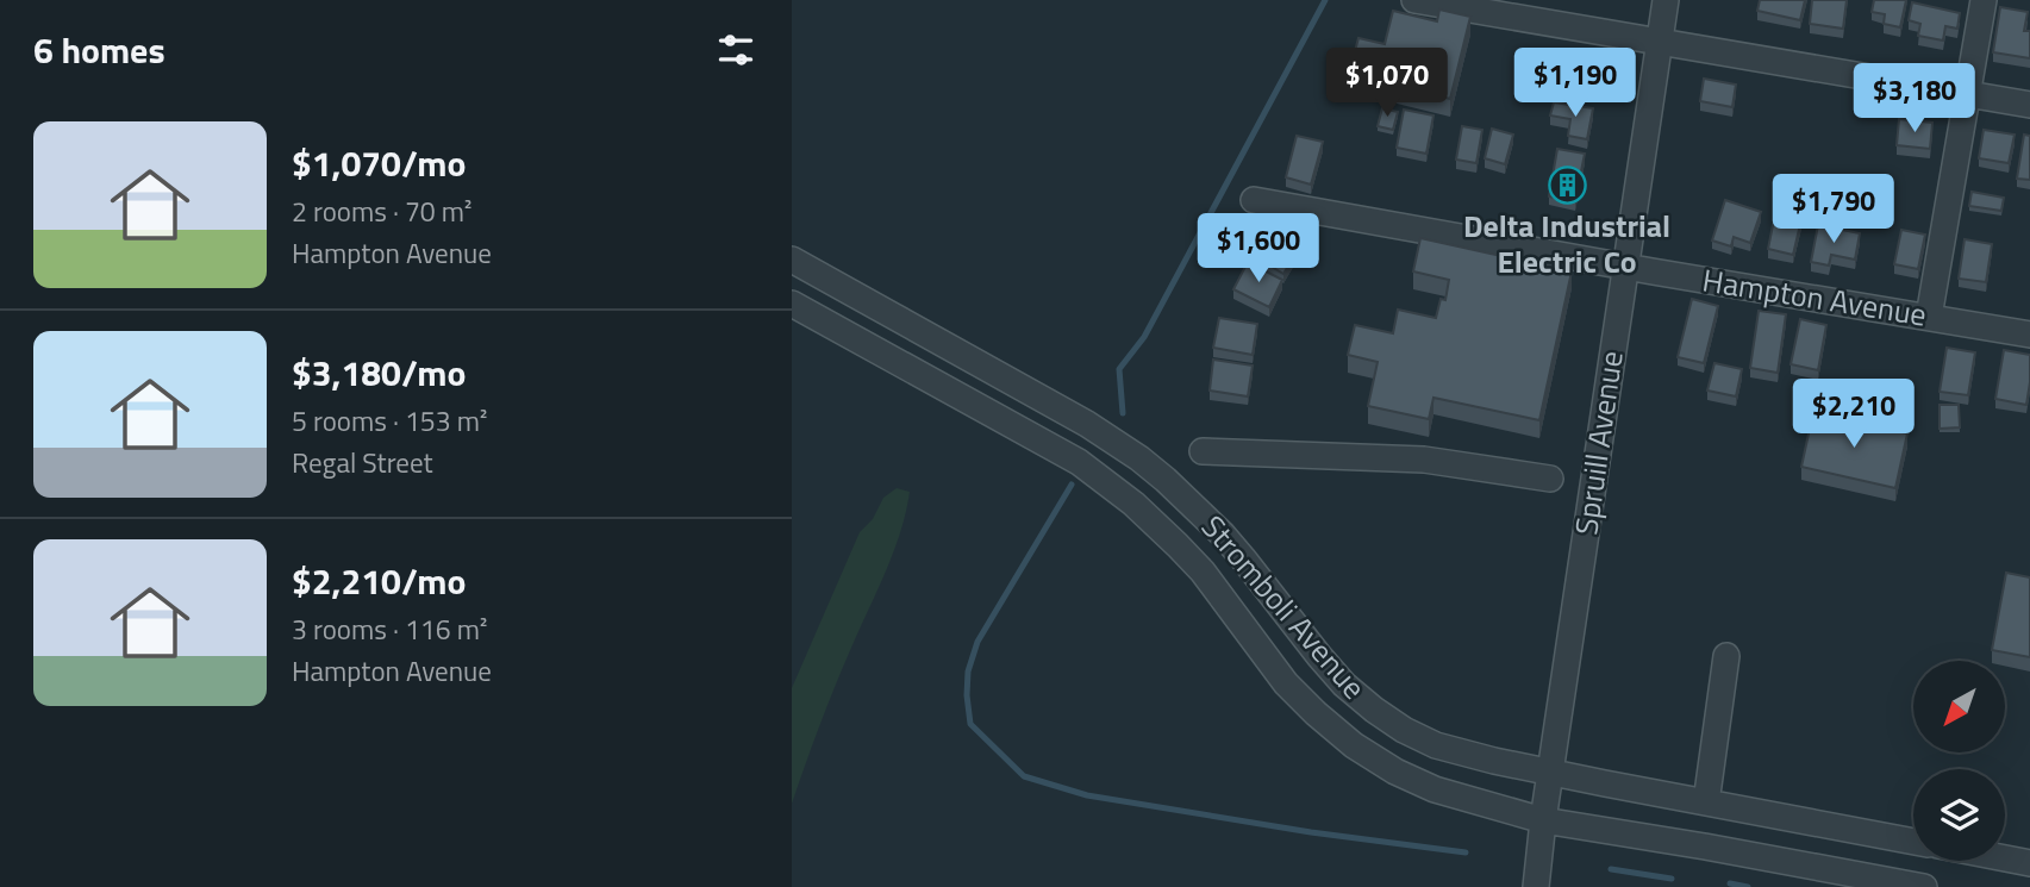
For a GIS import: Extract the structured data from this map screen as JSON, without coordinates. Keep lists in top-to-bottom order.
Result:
{
  "streets": {
    "street": ["Hampton Avenue", "Spruill Avenue", "Stromboli Avenue"]
  },
  "crossings": [
    ["Hampton Avenue", "Spruill Avenue"],
    ["Spruill Avenue", "Stromboli Avenue"]
  ],
  "places": {
    "building": ["Delta Industrial Electric Co"]
  },
  "north": "bottom left",
  "page": {
    "heading": "6 homes",
    "price": [
      "$1,070",
      "$1,190",
      "$3,180",
      "$1,790",
      "$1,600",
      "$2,210"
    ],
    "list": [
      {
        "name": "$1,070/mo",
        "note": "2 rooms · 70 m² · Hampton Avenue"
      },
      {
        "name": "$3,180/mo",
        "note": "5 rooms · 153 m² · Regal Street"
      },
      {
        "name": "$2,210/mo",
        "note": "3 rooms · 116 m² · Hampton Avenue"
      }
    ]
  }
}
